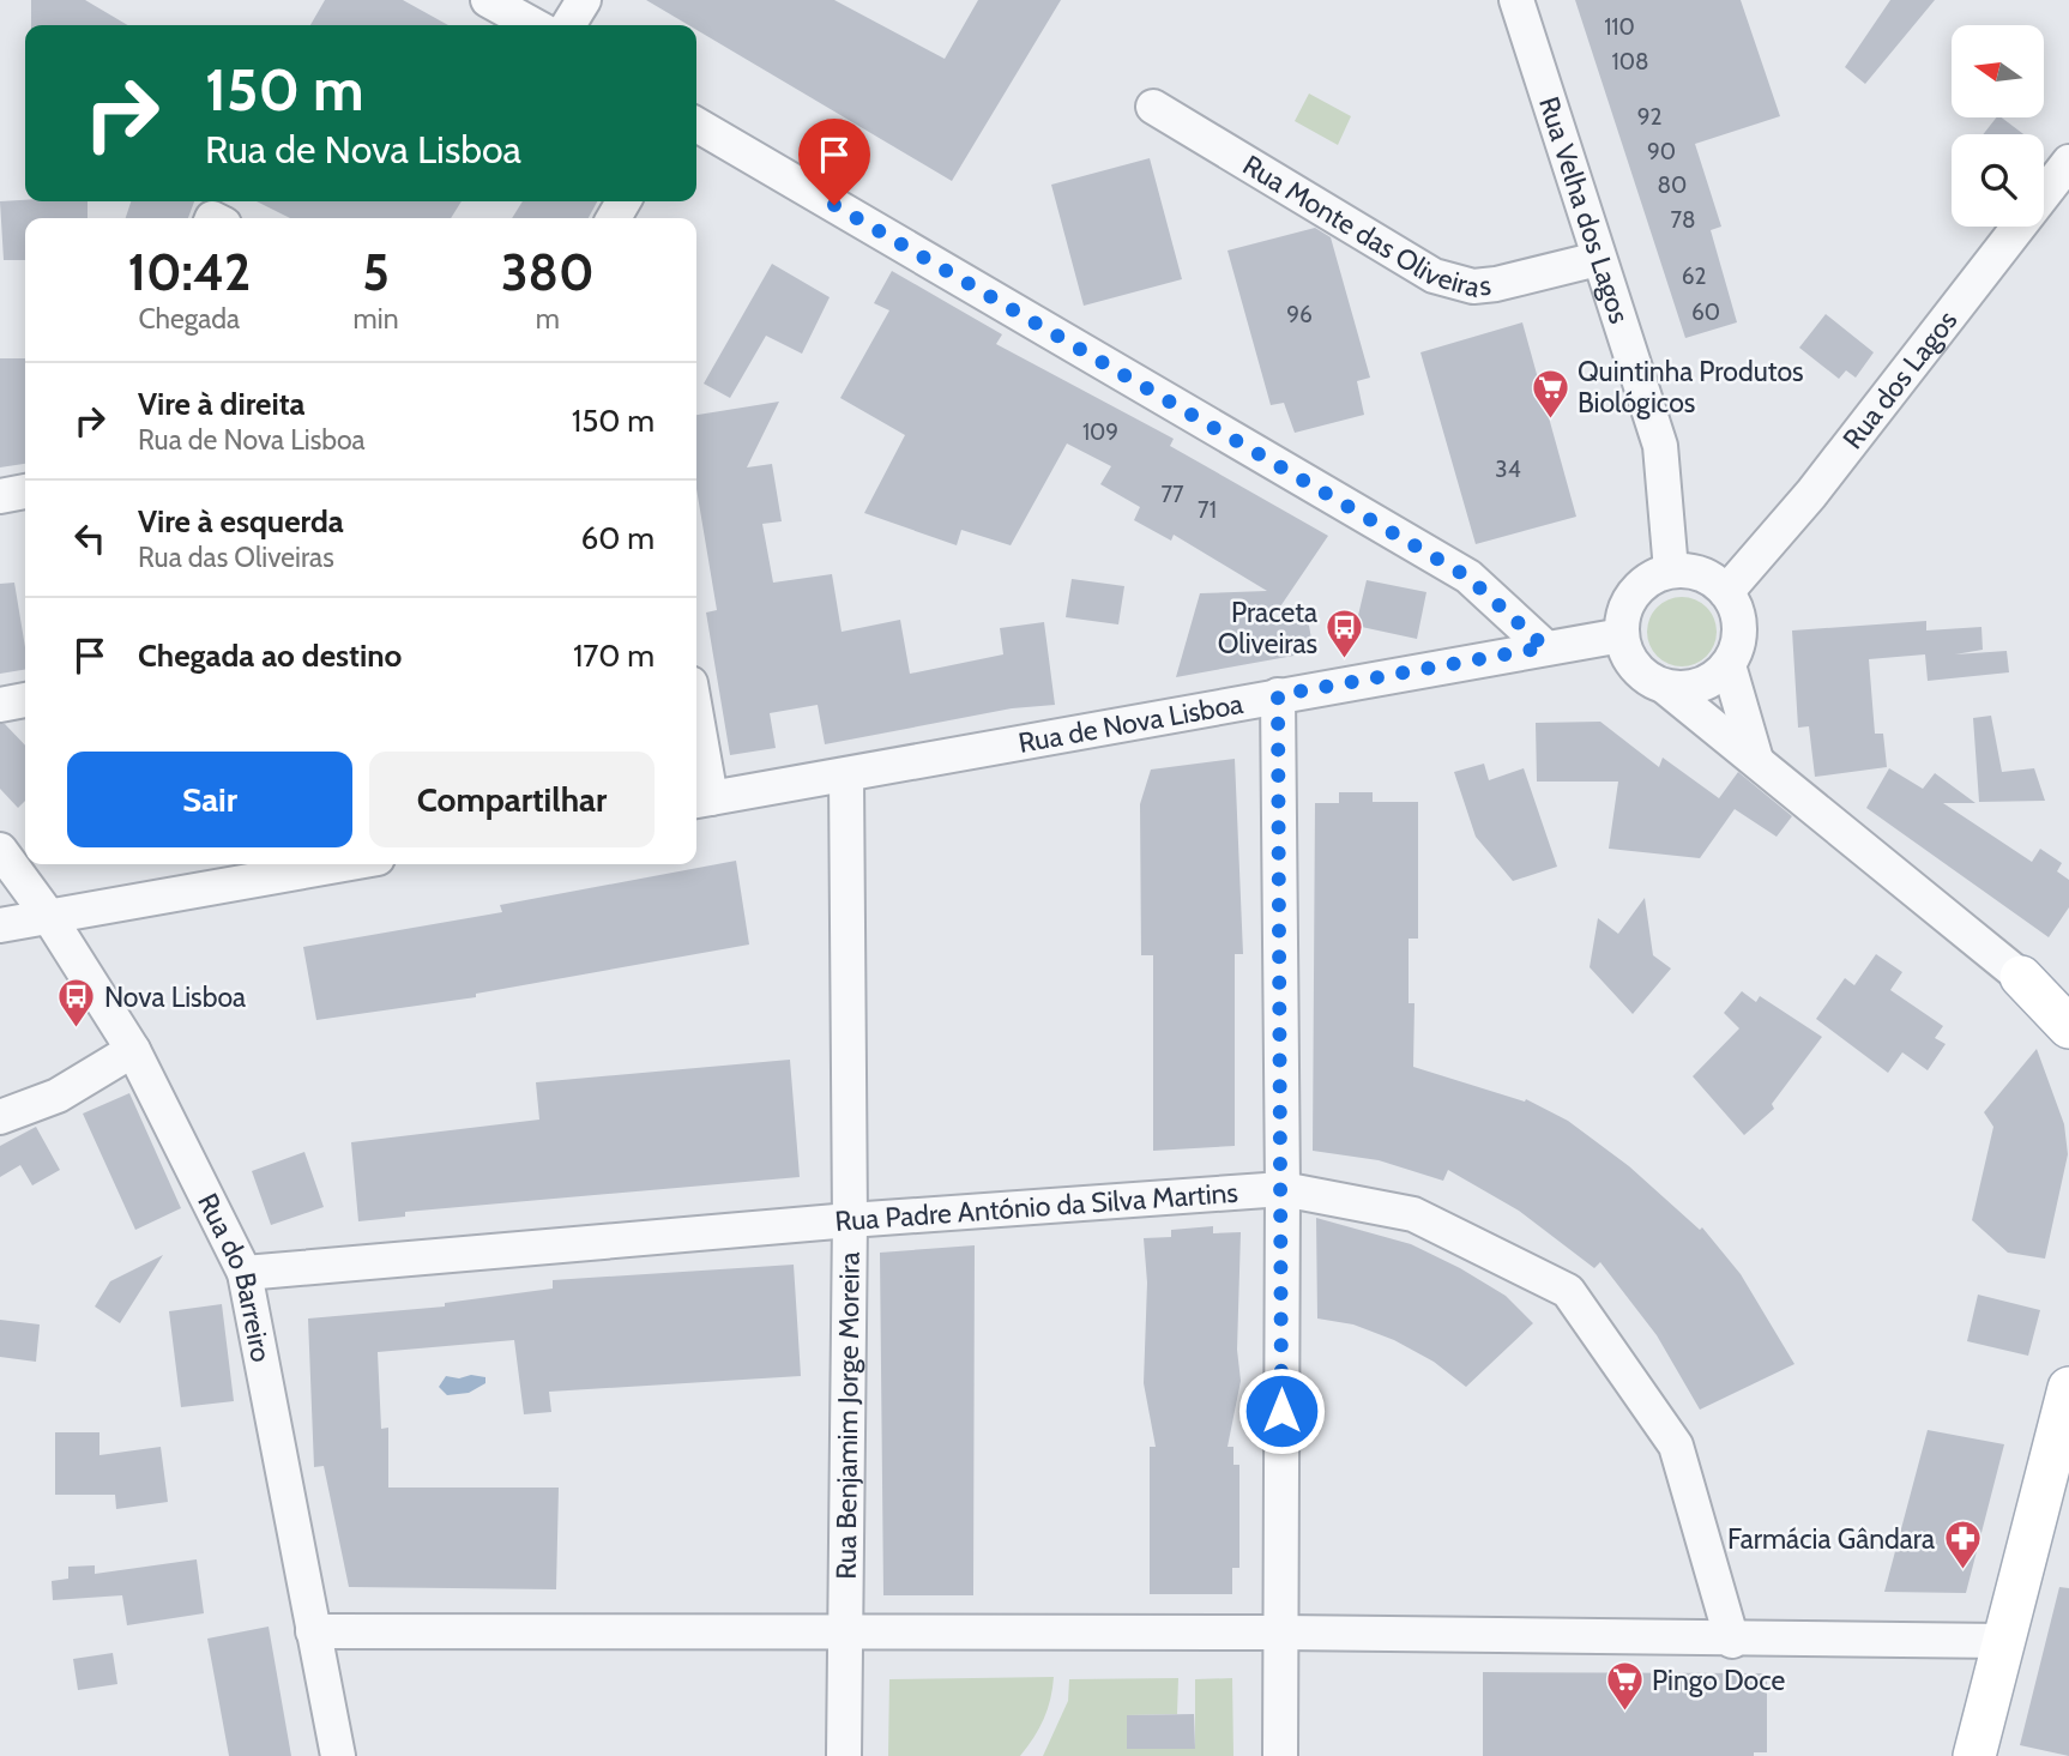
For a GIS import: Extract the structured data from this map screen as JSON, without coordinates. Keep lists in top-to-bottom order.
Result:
{
  "streets": {
    "street": [
      "Rua Velha dos Lagos",
      "Rua Monte das Oliveiras",
      "Rua dos Lagos",
      "Rua de Nova Lisboa",
      "Rua Padre António da Silva Martins",
      "Rua do Barreiro",
      "Rua Benjamim Jorge Moreira"
    ]
  },
  "crossings": [
    ["Rua Velha dos Lagos", "Rua Monte das Oliveiras"],
    ["Rua Velha dos Lagos", "Rua dos Lagos"],
    ["Rua Velha dos Lagos", "Rua de Nova Lisboa"],
    ["Rua dos Lagos", "Rua de Nova Lisboa"],
    ["Rua de Nova Lisboa", "Rua Benjamim Jorge Moreira"],
    ["Rua Padre António da Silva Martins", "Rua do Barreiro"],
    ["Rua Padre António da Silva Martins", "Rua Benjamim Jorge Moreira"]
  ],
  "places": {
    "supermarket": ["Quintinha Produtos Biológicos", "Pingo Doce"],
    "bus stop": ["Praceta Oliveiras", "Nova Lisboa"],
    "pharmacy": ["Farmácia Gândara"]
  },
  "house_numbers": [
    "110",
    "108",
    "92",
    "90",
    "80",
    "78",
    "62",
    "60",
    "96",
    "109",
    "34",
    "77",
    "71"
  ],
  "north": "left",
  "page": {
    "turn": ["150 m", "Rua de Nova Lisboa"],
    "eta": [
      "10:42",
      "Chegada",
      "5",
      "min",
      "380",
      "m"
    ],
    "list": [
      {
        "name": "Vire à direita",
        "note": "Rua de Nova Lisboa",
        "value": "150 m"
      },
      {
        "name": "Vire à esquerda",
        "note": "Rua das Oliveiras",
        "value": "60 m"
      },
      {
        "name": "Chegada ao destino",
        "value": "170 m"
      }
    ],
    "buttons": ["Sair", "Compartilhar"]
  }
}
